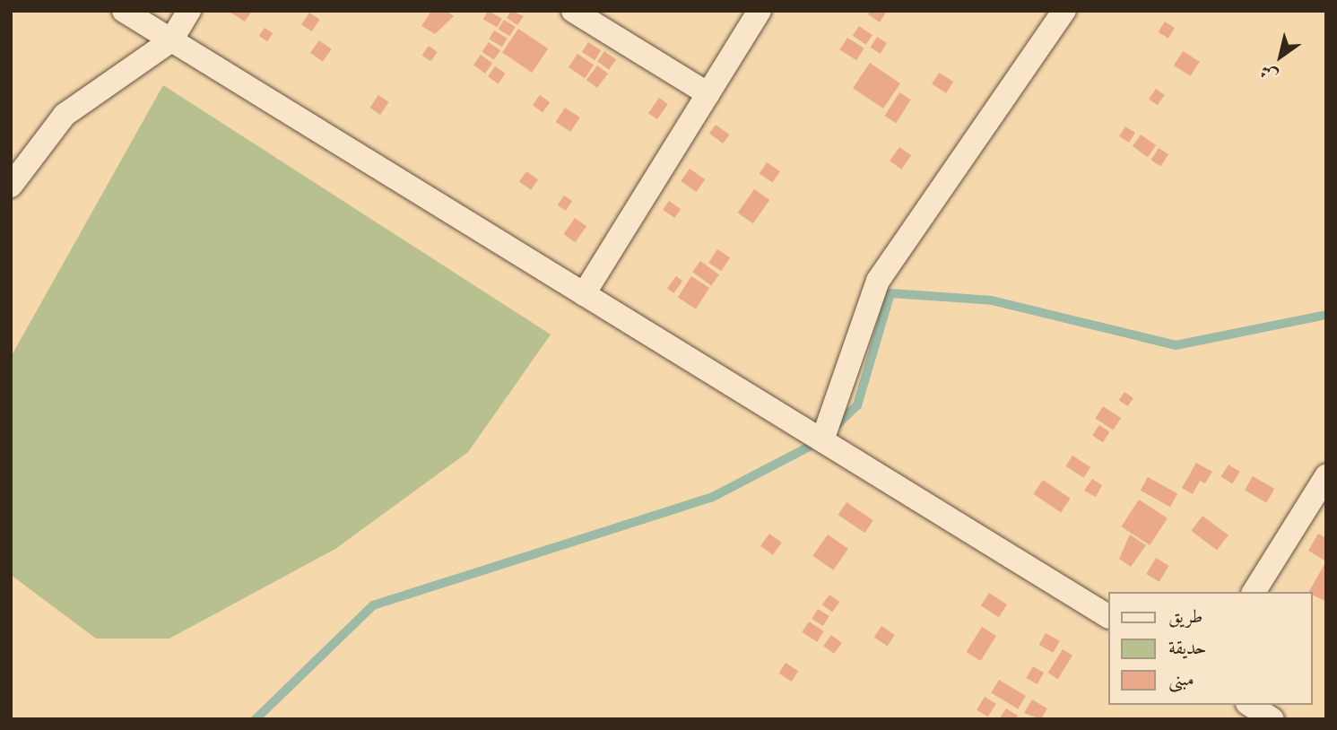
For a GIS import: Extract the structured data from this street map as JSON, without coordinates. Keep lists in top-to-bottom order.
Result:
{
  "legend": ["طريق", "حديقة", "مبنى"],
  "north": "bottom left"
}
